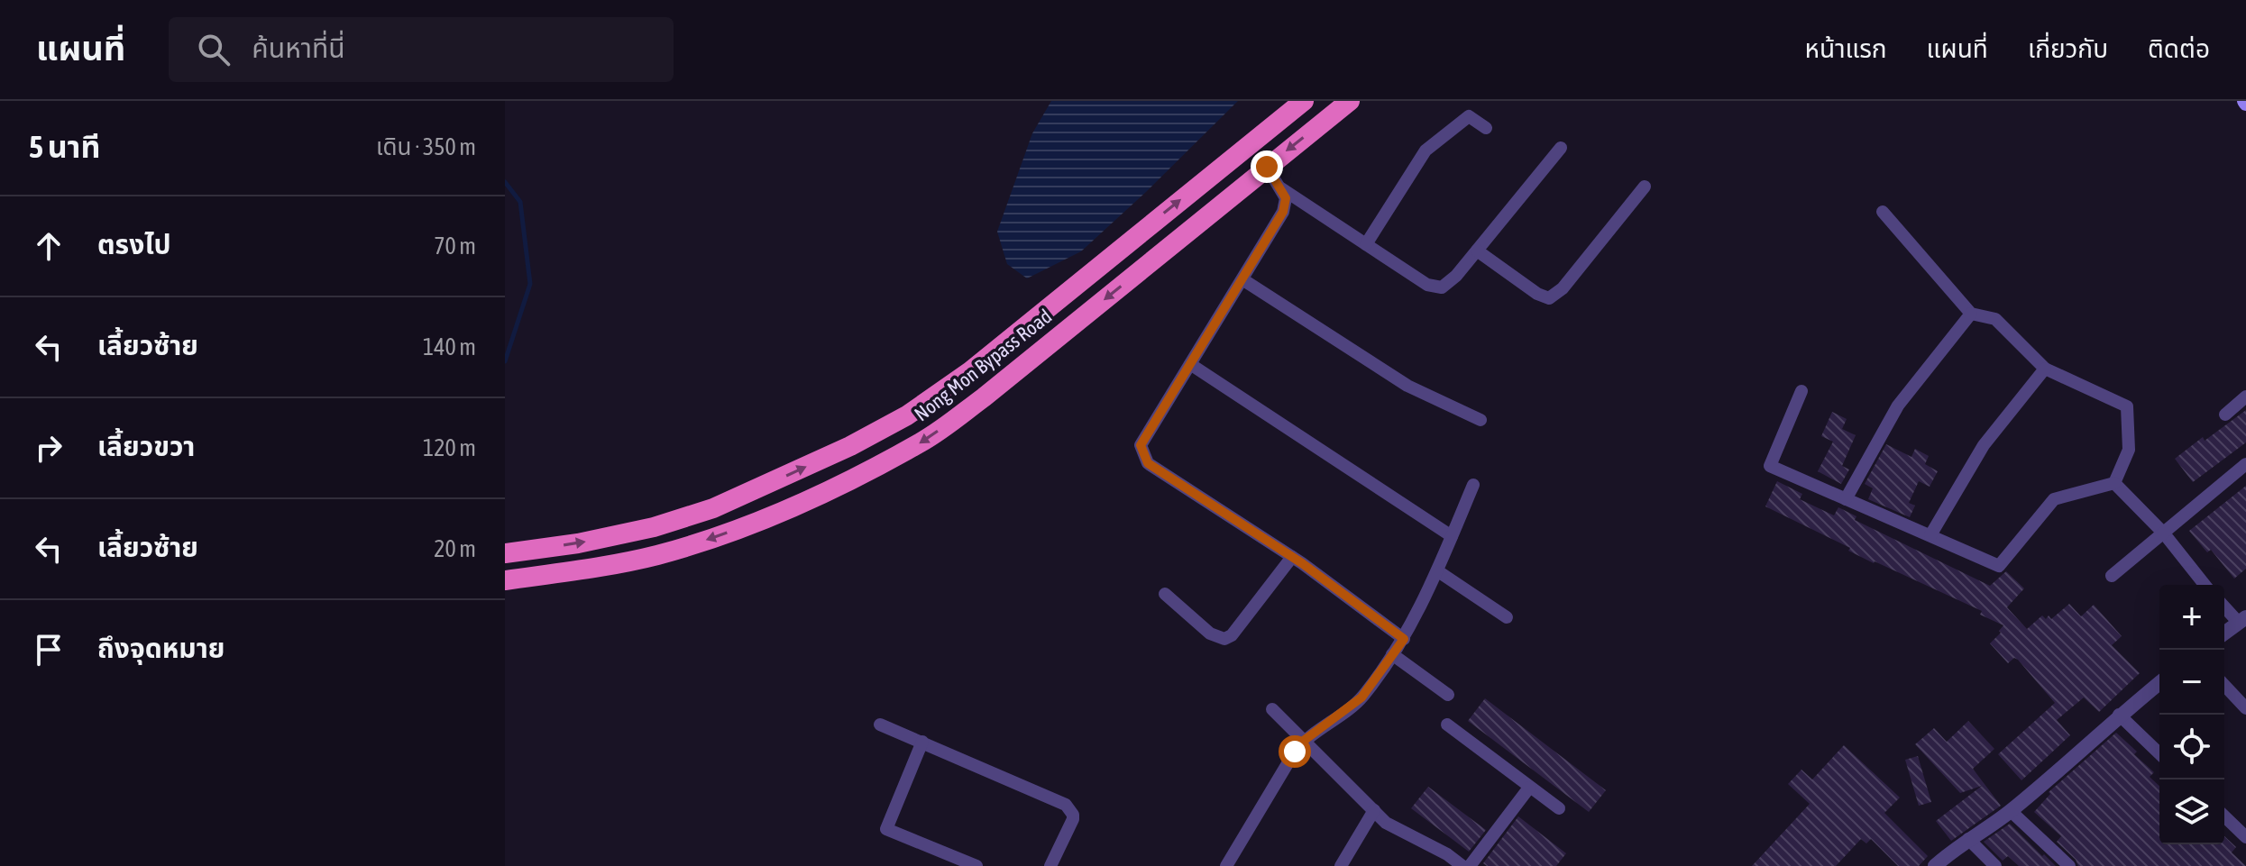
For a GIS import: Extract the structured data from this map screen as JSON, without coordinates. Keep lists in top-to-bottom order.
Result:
{
  "streets": {
    "highway": ["Nong Mon Bypass Road"]
  },
  "page": {
    "header": "แผนที่",
    "search": "ค้นหาที่นี่",
    "nav": [
      "หน้าแรก",
      "แผนที่",
      "เกี่ยวกับ",
      "ติดต่อ"
    ],
    "heading": ["5 นาที", "เดิน · 350 m"],
    "list": [
      ["ตรงไป", "70 m"],
      ["เลี้ยวซ้าย", "140 m"],
      ["เลี้ยวขวา", "120 m"],
      ["เลี้ยวซ้าย", "20 m"],
      "ถึงจุดหมาย"
    ],
    "map_buttons": ["+", "−"]
  }
}
